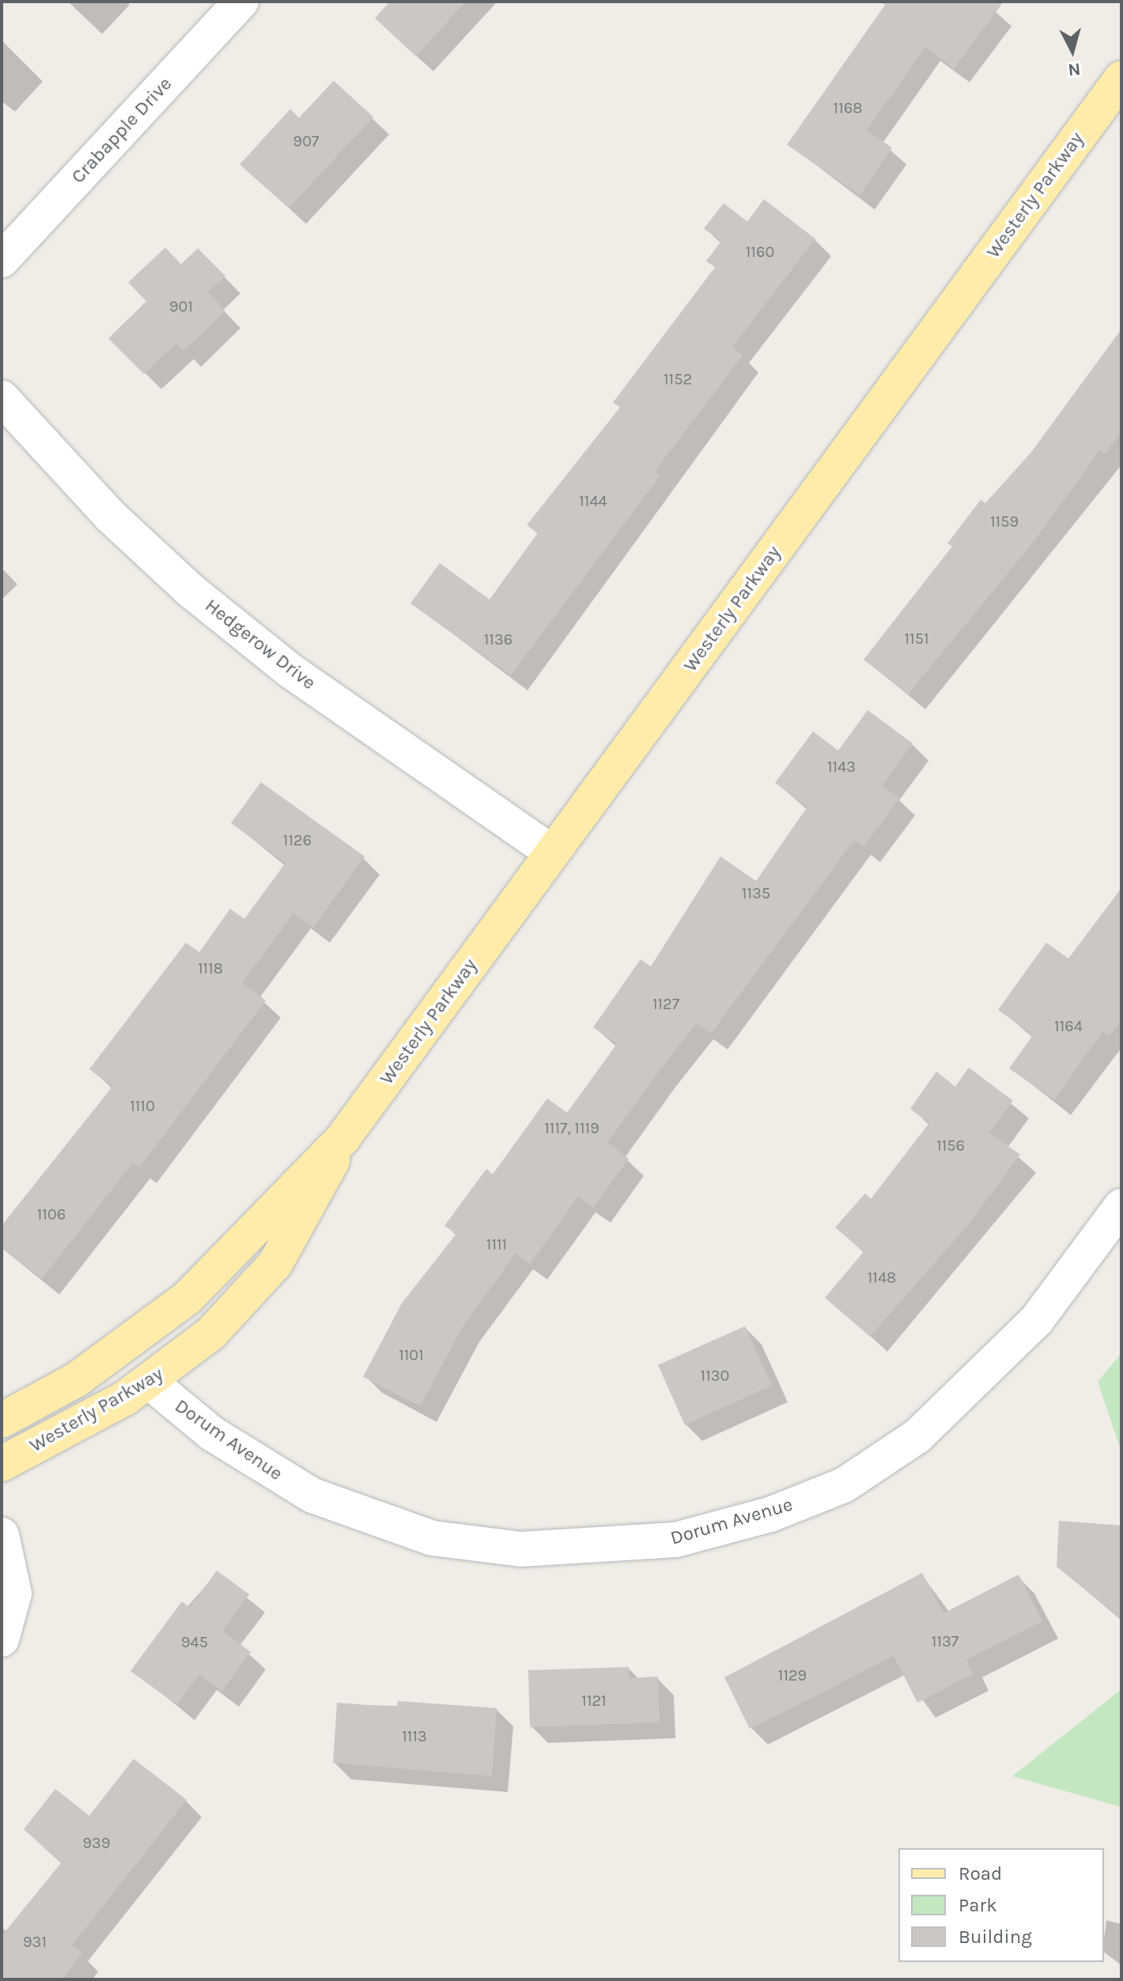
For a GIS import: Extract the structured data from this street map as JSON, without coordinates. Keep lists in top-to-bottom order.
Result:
{
  "streets": {
    "main road": ["Westerly Parkway"],
    "street": ["Crabapple Drive", "Hedgerow Drive", "Dorum Avenue"]
  },
  "crossings": [
    ["Westerly Parkway", "Hedgerow Drive"],
    ["Westerly Parkway", "Dorum Avenue"]
  ],
  "house_numbers": [
    "1168",
    "907",
    "1160",
    "901",
    "1152",
    "1144",
    "1159",
    "1151",
    "1136",
    "1143",
    "1126",
    "1135",
    "1118",
    "1127",
    "1164",
    "1110",
    "1117, 1119",
    "1156",
    "1106",
    "1111",
    "1148",
    "1101",
    "1130",
    "1137",
    "945",
    "1129",
    "1121",
    "1113",
    "939",
    "931"
  ],
  "legend": ["Road", "Park", "Building"],
  "north": "bottom"
}
